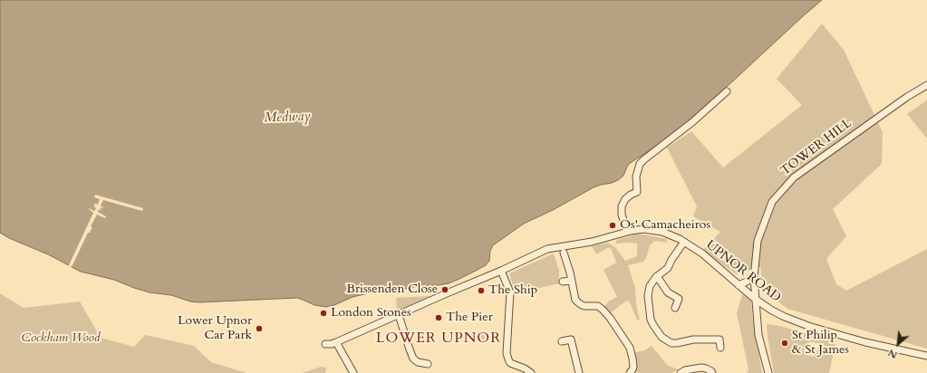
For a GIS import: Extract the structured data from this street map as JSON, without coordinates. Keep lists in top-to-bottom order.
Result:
{
  "streets": {
    "street": ["TOWER HILL", "UPNOR ROAD"]
  },
  "crossings": [
    ["TOWER HILL", "UPNOR ROAD"]
  ],
  "districts": ["LOWER UPNOR"],
  "water": ["Medway"],
  "parks": ["Cockham Wood"],
  "places": [
    "Os' Camacheiros",
    "Brissenden Close",
    "The Ship",
    "London Stones",
    "The Pier",
    "Lower Upnor Car Park",
    "St Philip & St James"
  ],
  "north": "bottom left"
}
